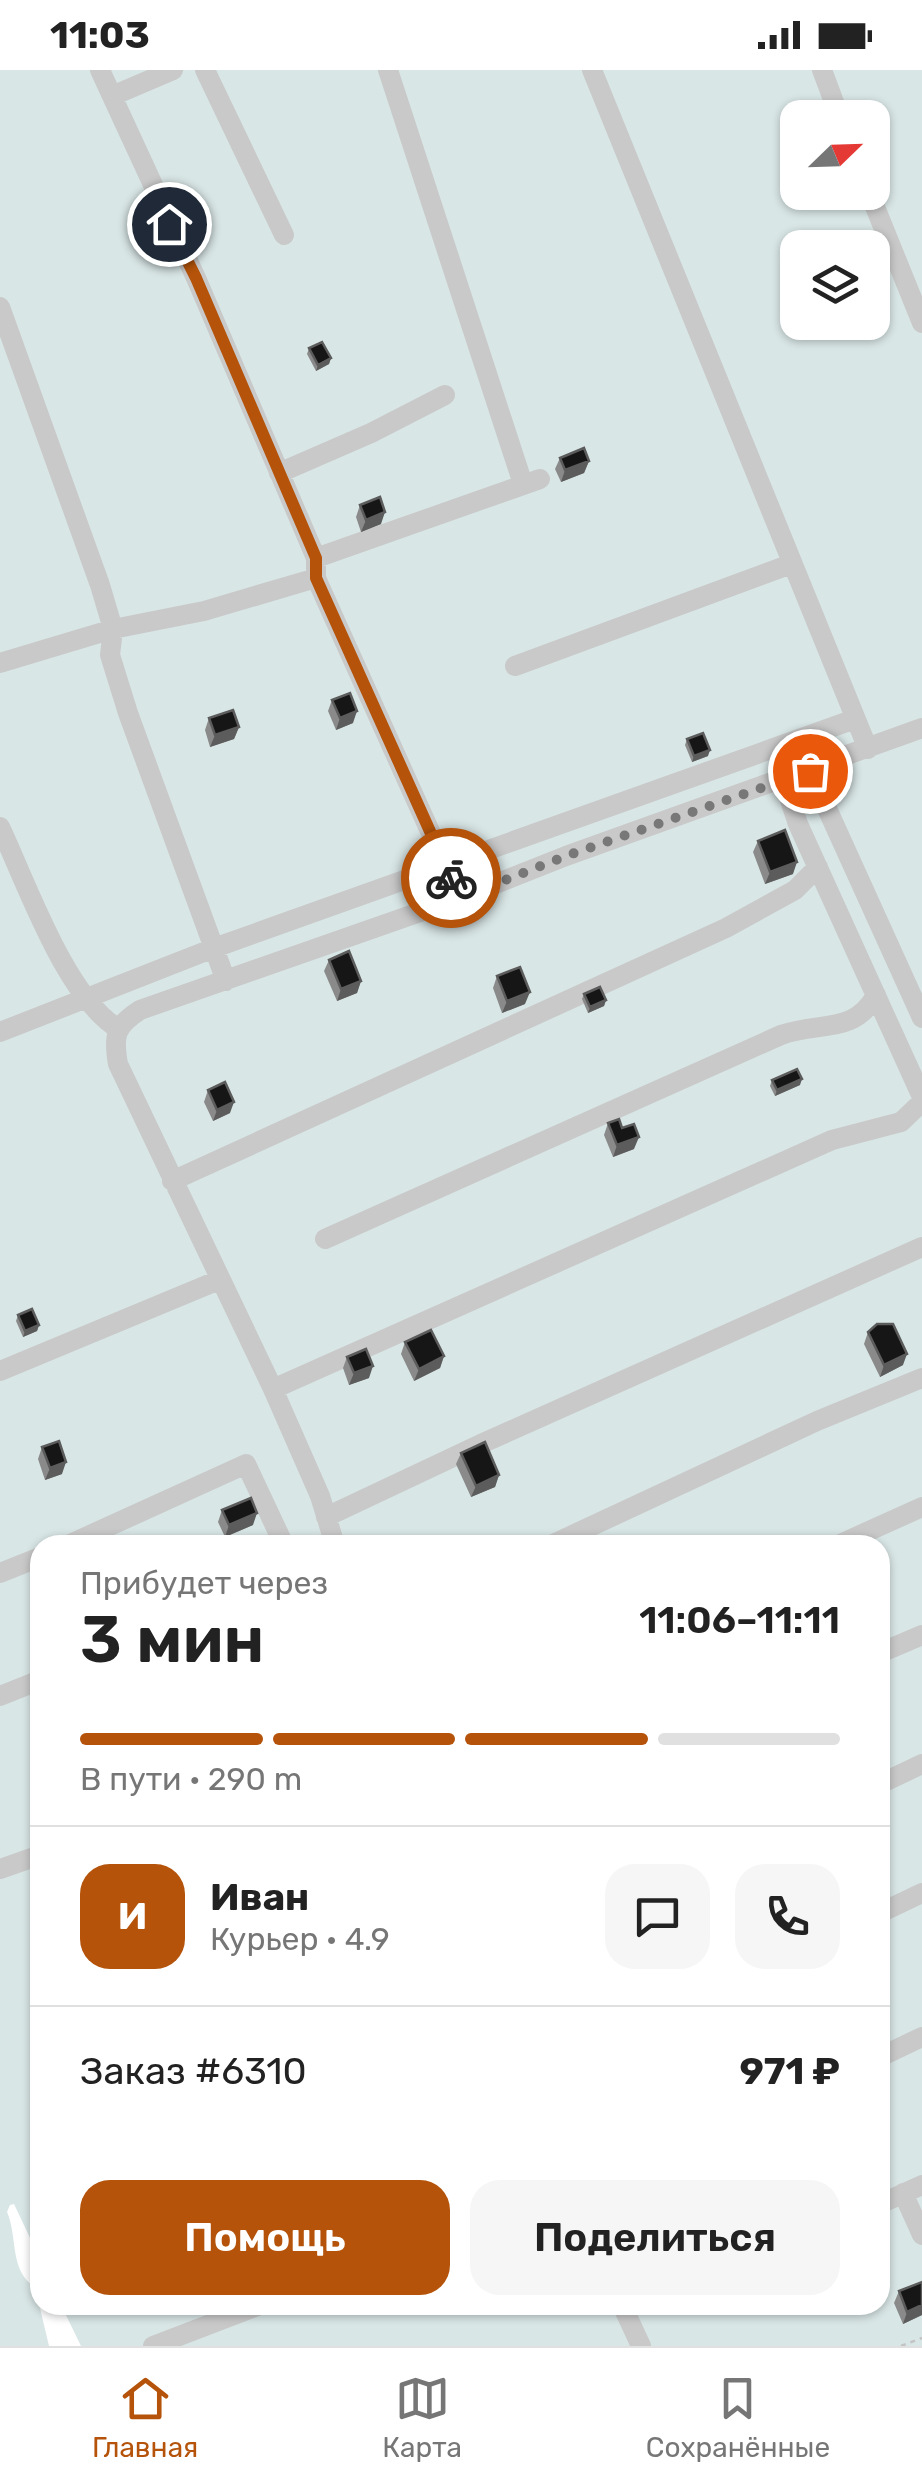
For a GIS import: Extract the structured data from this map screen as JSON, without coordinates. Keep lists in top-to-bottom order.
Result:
{
  "north": "top right",
  "page": {
    "status": "11:03",
    "heading": ["3 мин", "Прибудет через", "11:06–11:11"],
    "panel": [
      "Иван",
      "Курьер · 4.9",
      "Заказ #6310",
      "971 ₽"
    ],
    "bar": "В пути · 290 m",
    "round": "И",
    "buttons": ["Помощь", "Поделиться"],
    "tabs": ["Главная", "Карта", "Сохранённые"]
  }
}
